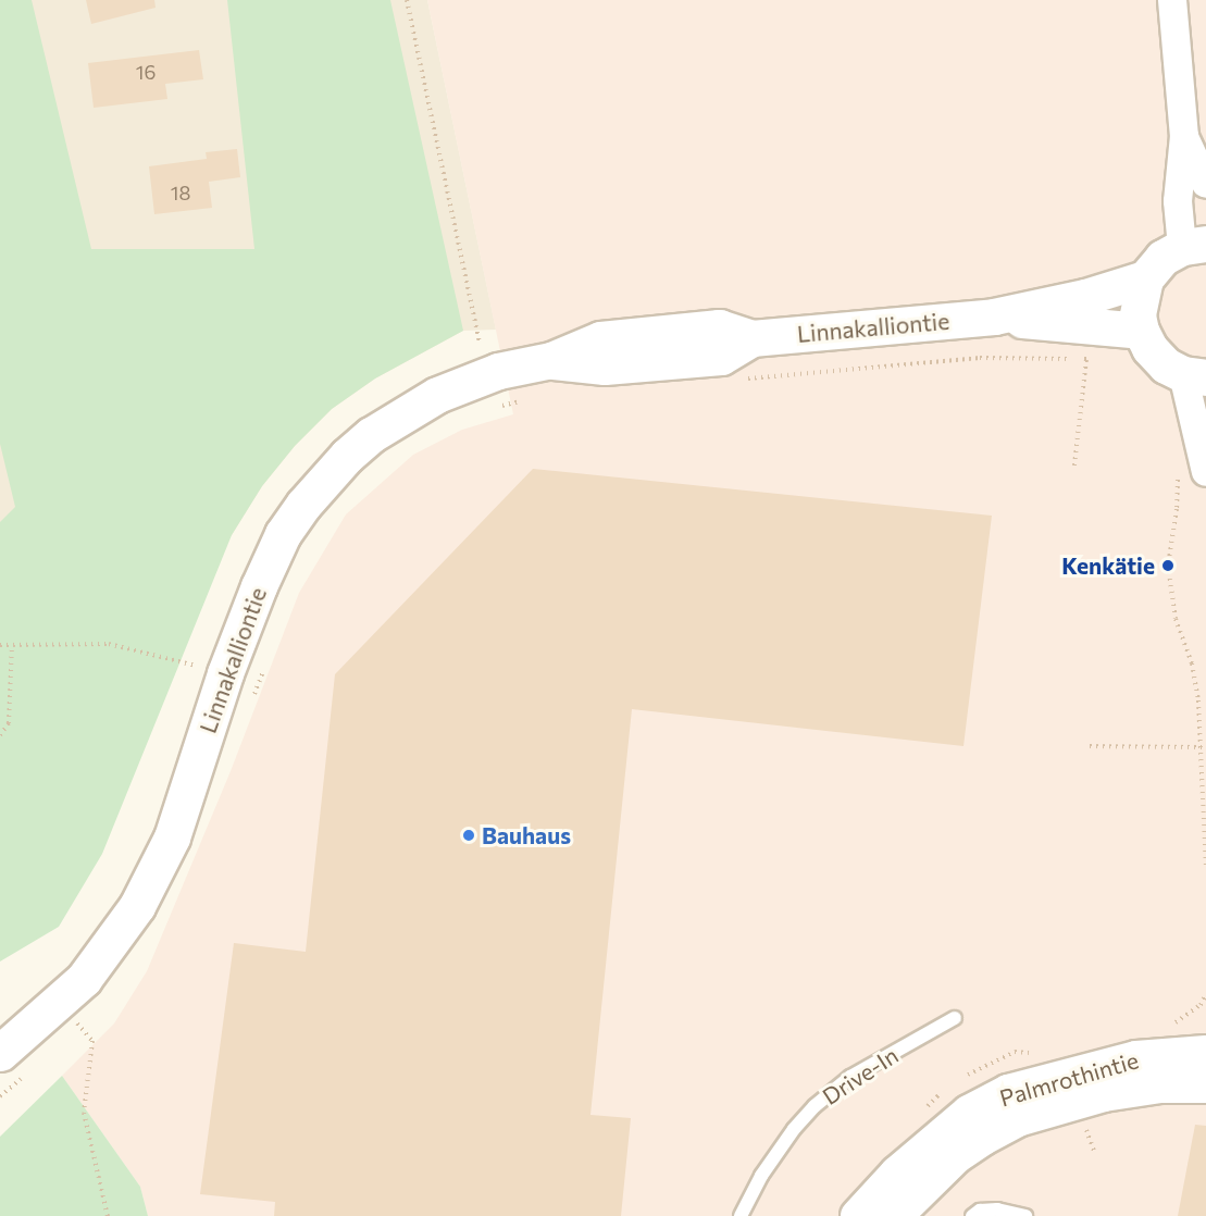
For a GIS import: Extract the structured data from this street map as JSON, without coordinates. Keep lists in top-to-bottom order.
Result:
{
  "streets": {
    "main road": ["Linnakalliontie"],
    "street": ["Palmrothintie"],
    "lane": ["Drive-In"]
  },
  "places": ["Kenkätie", "Bauhaus"],
  "house_numbers": ["16", "18"]
}
